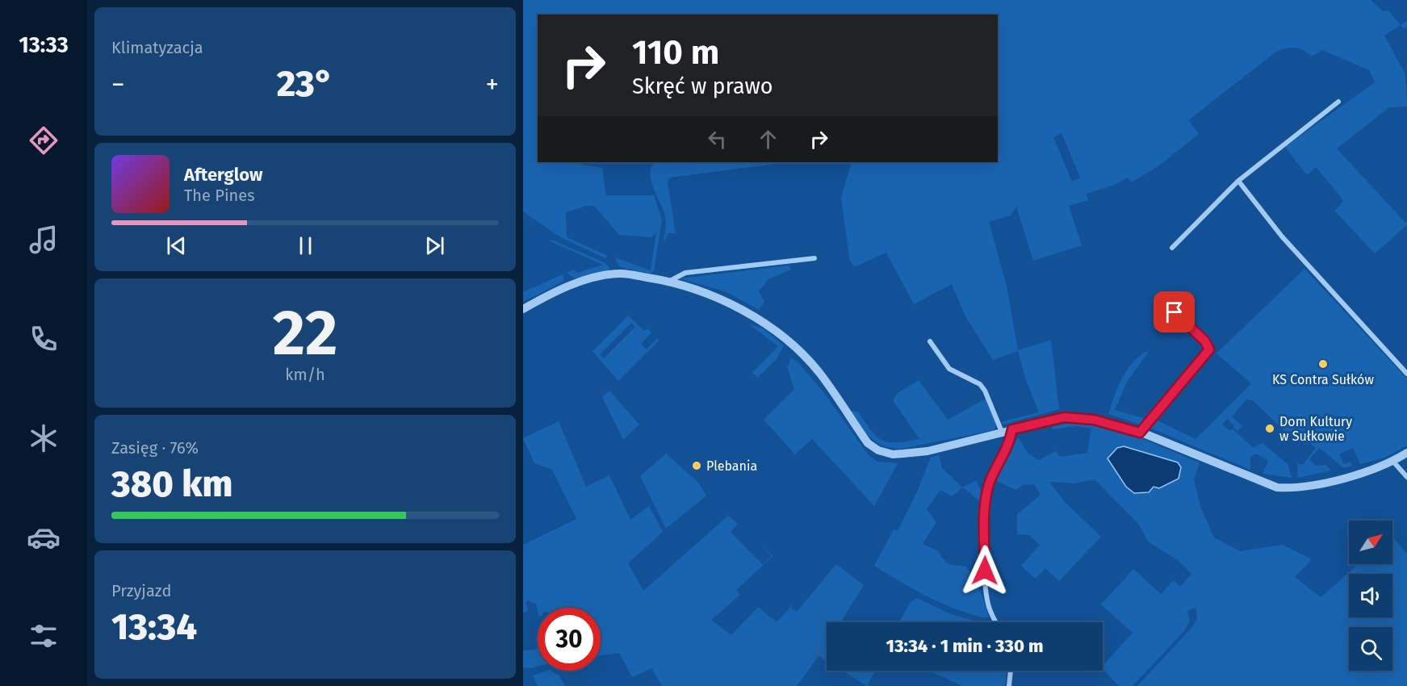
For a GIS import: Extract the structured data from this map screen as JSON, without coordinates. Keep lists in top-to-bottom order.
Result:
{
  "places": ["KS Contra Sułków", "Dom Kultury w Sułkowie", "Plebania"],
  "north": "top right",
  "page": {
    "tabs": "13:33",
    "tile": [
      "Klimatyzacja",
      ["22", "km/h"],
      ["Zasięg · 76%", "380 km"],
      ["Przyjazd", "13:34"]
    ],
    "turn": ["110 m", "Skręć w prawo"],
    "heat": ["−", "23°", "+"],
    "song": ["Afterglow", "The Pines"],
    "limit": "30",
    "trip": "13:34 · 1 min · 330 m"
  }
}
